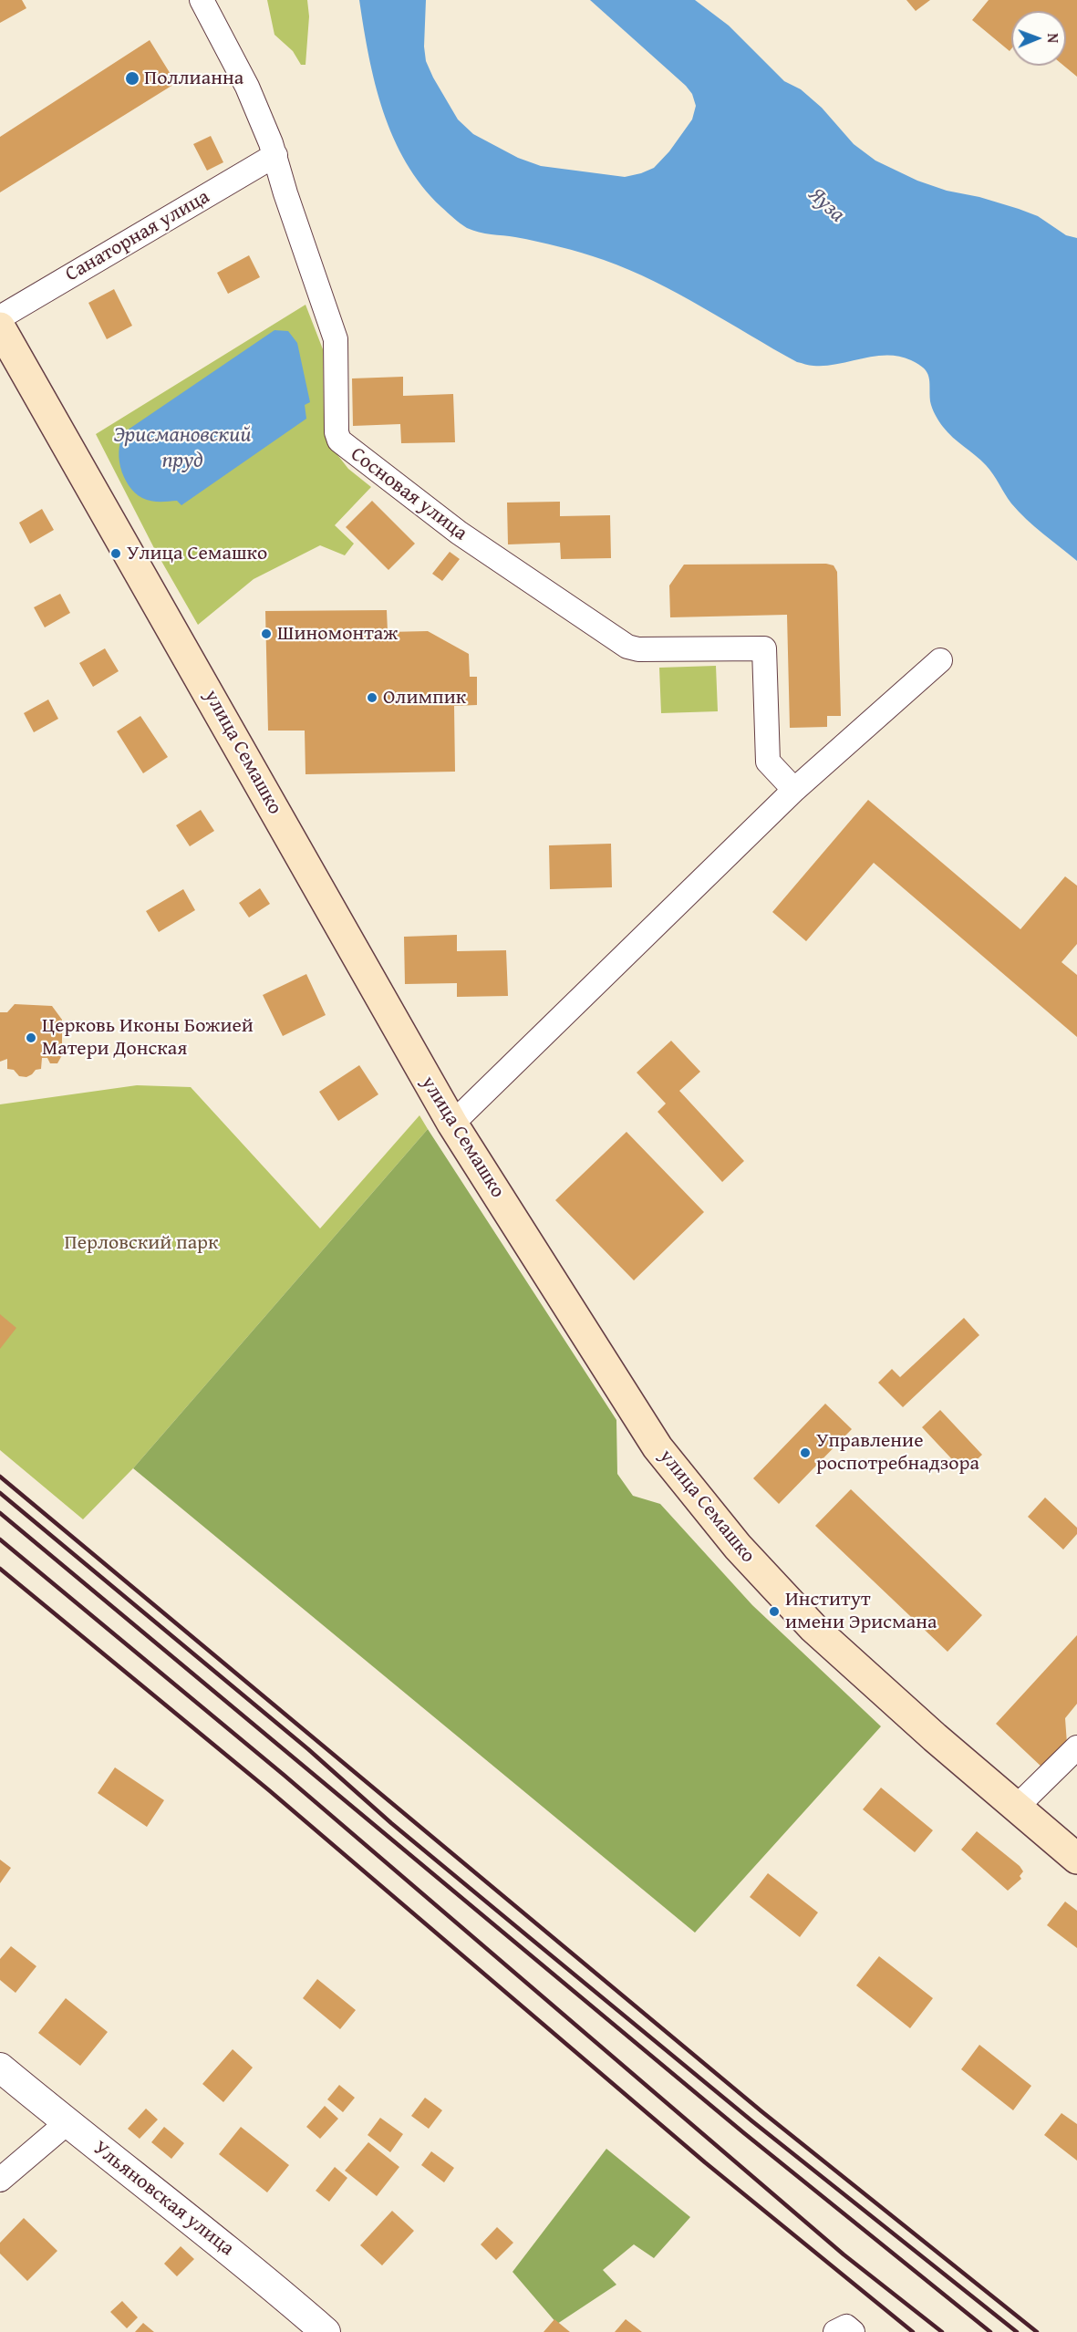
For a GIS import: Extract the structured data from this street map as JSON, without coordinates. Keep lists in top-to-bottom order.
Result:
{
  "streets": {
    "main road": ["улица Семашко"],
    "street": ["Санаторная улица", "Сосновая улица", "Ульяновская улица"]
  },
  "crossings": [
    ["Санаторная улица", "Сосновая улица"]
  ],
  "water": ["Яуза", "Эрисмановский пруд"],
  "parks": ["Перловский парк"],
  "places": [
    "Поллианна",
    "Улица Семашко",
    "Шиномонтаж",
    "Олимпик",
    "Церковь Иконы Божией Матери Донская",
    "Управление роспотребнадзора",
    "Институт имени Эрисмана"
  ],
  "north": "right"
}
